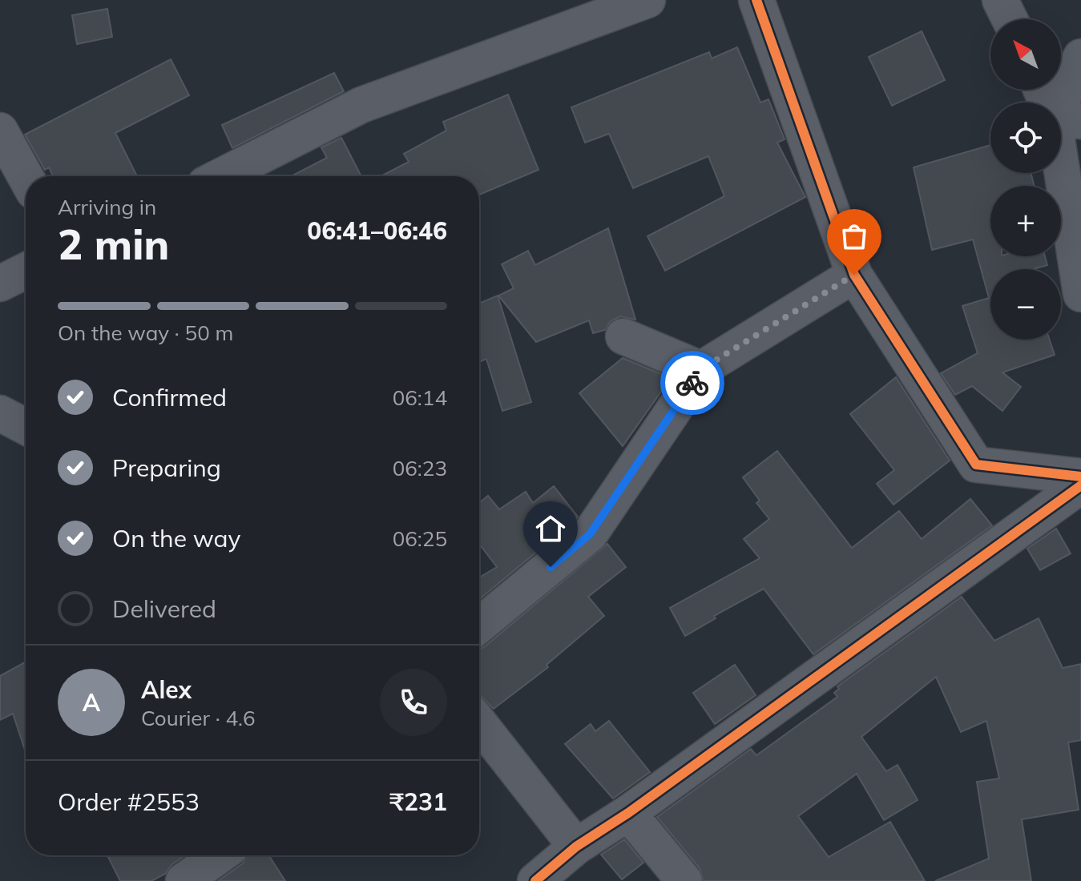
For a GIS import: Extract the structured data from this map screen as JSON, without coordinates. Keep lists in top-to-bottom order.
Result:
{
  "north": "top left",
  "page": {
    "map_buttons": ["+", "−"],
    "heading": ["2 min", "Arriving in", "06:41–06:46"],
    "panel": [
      "Alex",
      "Courier · 4.6",
      "Order #2553",
      "₹231"
    ],
    "bar": "On the way · 50 m",
    "list": [
      ["Confirmed", "06:14"],
      ["Preparing", "06:23"],
      ["On the way", "06:25"],
      "Delivered"
    ],
    "round": "A"
  }
}
